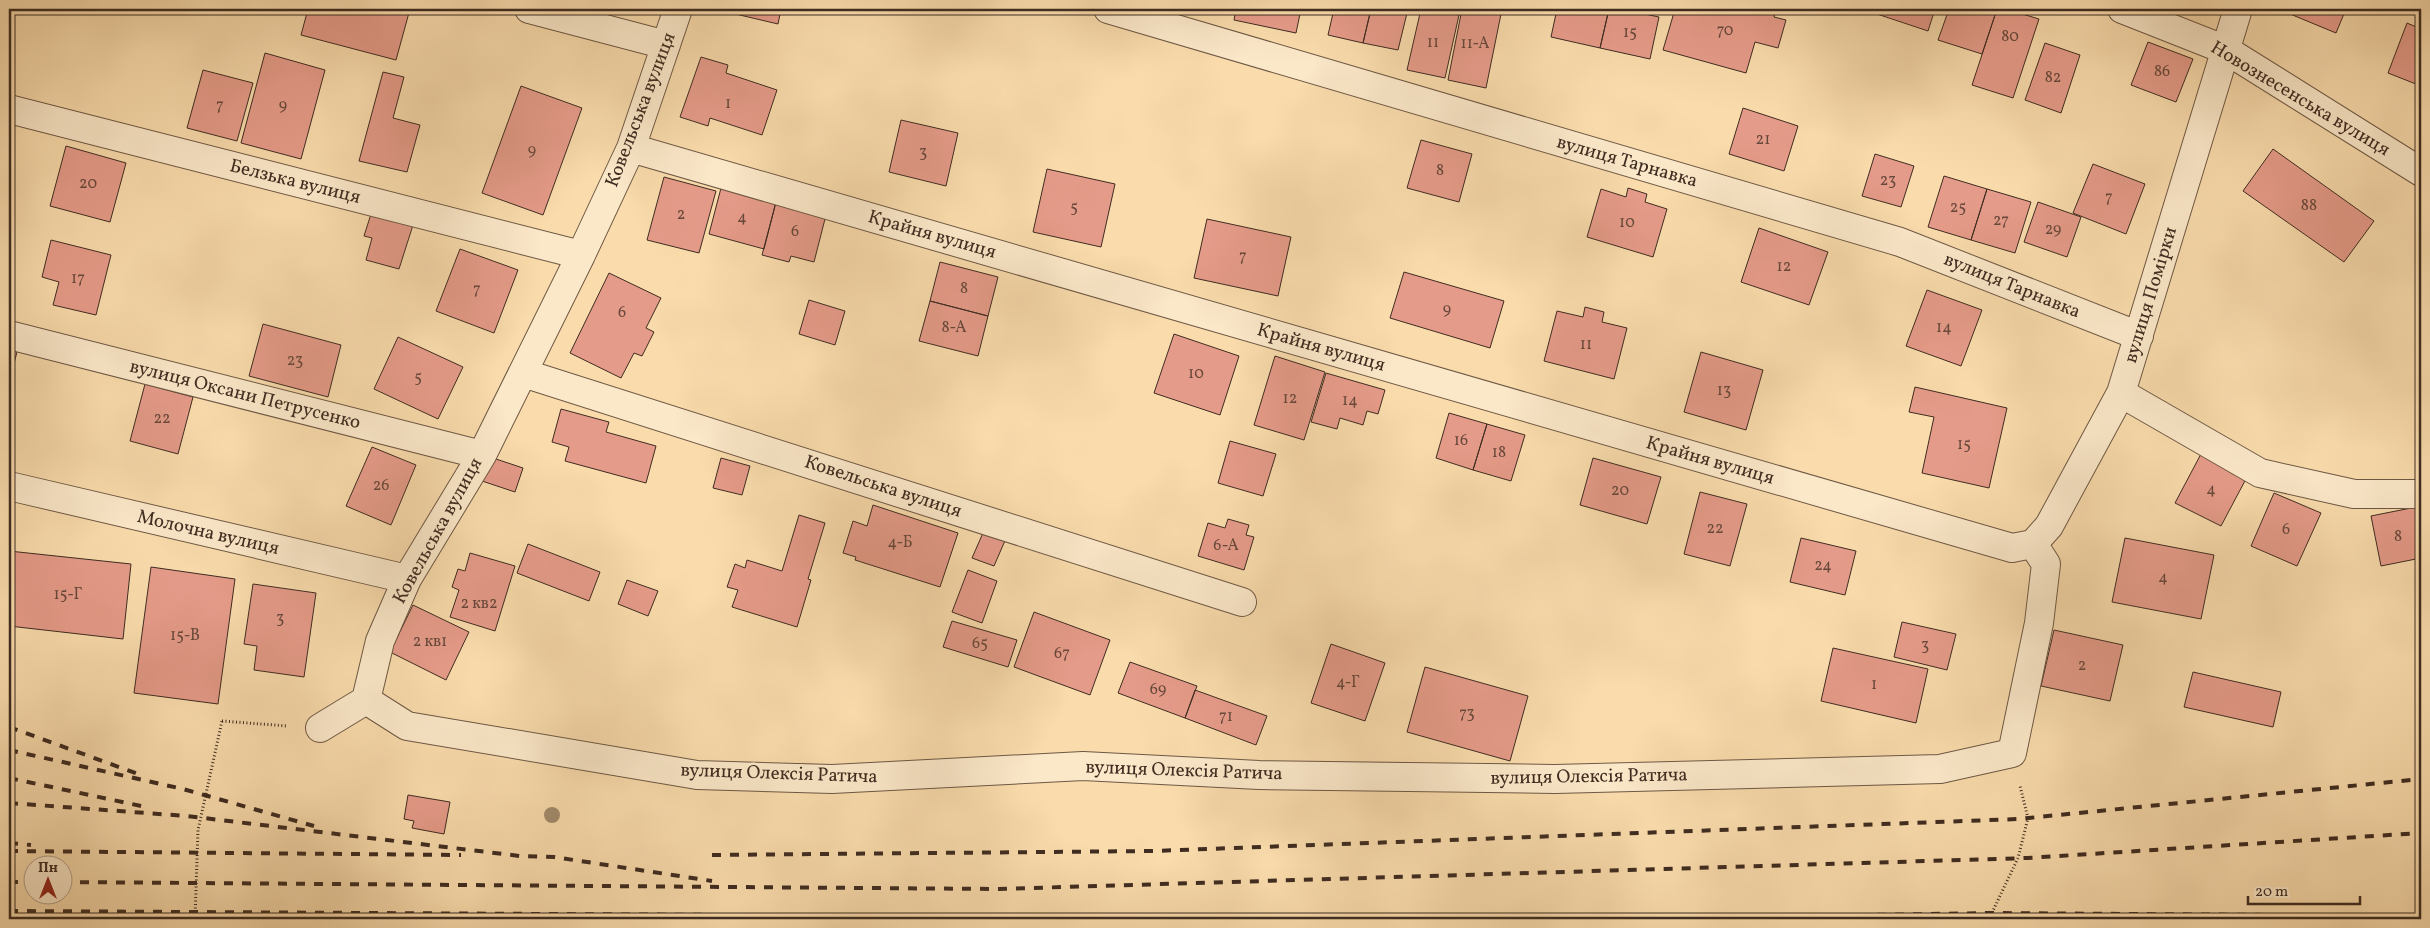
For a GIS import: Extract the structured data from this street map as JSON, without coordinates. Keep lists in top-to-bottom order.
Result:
{
  "streets": {
    "street": [
      "Новознесенська вулиця",
      "Ковельська вулиця",
      "вулиця Тарнавка",
      "Белзька вулиця",
      "Крайня вулиця",
      "вулиця Помірки",
      "вулиця Оксани Петрусенко",
      "Молочна вулиця",
      "вулиця Олексія Ратича"
    ]
  },
  "crossings": [
    ["Новознесенська вулиця", "вулиця Помірки"],
    ["Ковельська вулиця", "Белзька вулиця"],
    ["Ковельська вулиця", "Крайня вулиця"],
    ["Ковельська вулиця", "вулиця Оксани Петрусенко"],
    ["Ковельська вулиця", "Молочна вулиця"],
    ["Ковельська вулиця", "вулиця Олексія Ратича"],
    ["вулиця Тарнавка", "вулиця Помірки"],
    ["Крайня вулиця", "вулиця Помірки"]
  ],
  "house_numbers": [
    "70",
    "15",
    "80",
    "11",
    "11-А",
    "86",
    "82",
    "1",
    "7",
    "9",
    "21",
    "9",
    "3",
    "8",
    "23",
    "20",
    "7",
    "88",
    "5",
    "25",
    "2",
    "4",
    "27",
    "10",
    "29",
    "6",
    "7",
    "12",
    "17",
    "8",
    "7",
    "9",
    "6",
    "8-А",
    "14",
    "11",
    "23",
    "10",
    "5",
    "13",
    "12",
    "14",
    "22",
    "16",
    "15",
    "18",
    "26",
    "4",
    "20",
    "22",
    "6",
    "8",
    "4-Б",
    "6-А",
    "24",
    "4",
    "15-Г",
    "2 кв2",
    "3",
    "15-В",
    "2 кв1",
    "65",
    "3",
    "67",
    "2",
    "4-Г",
    "1",
    "69",
    "73",
    "71"
  ],
  "scale_bar": "20 m",
  "north": "top"
}
